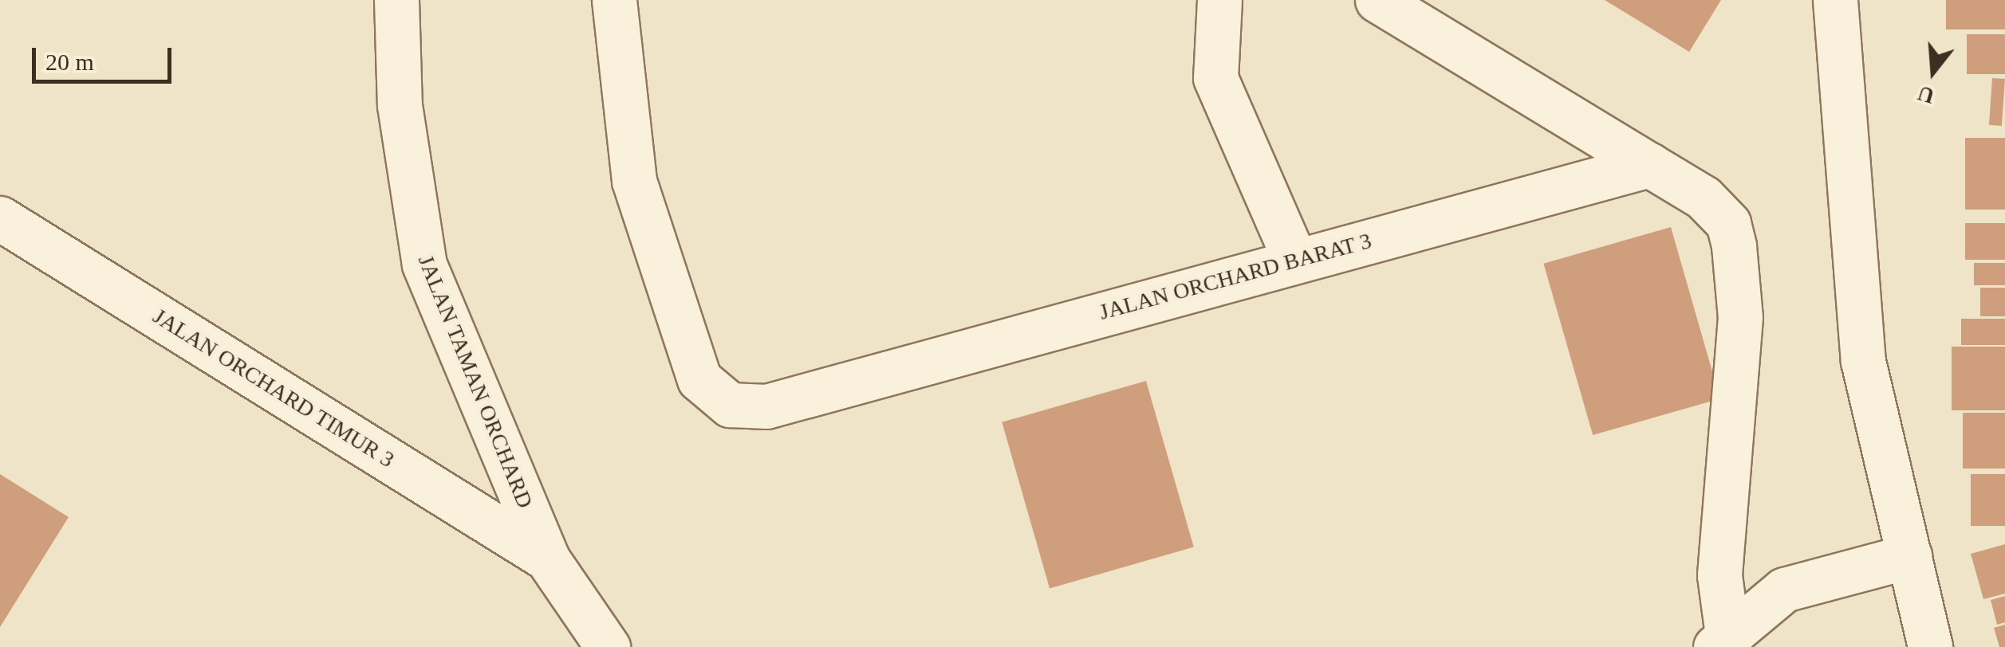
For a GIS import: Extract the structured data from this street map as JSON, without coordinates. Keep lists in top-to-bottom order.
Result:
{
  "streets": {
    "street": ["JALAN ORCHARD BARAT 3", "JALAN TAMAN ORCHARD", "JALAN ORCHARD TIMUR 3"]
  },
  "crossings": [
    ["JALAN TAMAN ORCHARD", "JALAN ORCHARD TIMUR 3"]
  ],
  "scale_bar": "20 m",
  "north": "bottom"
}
